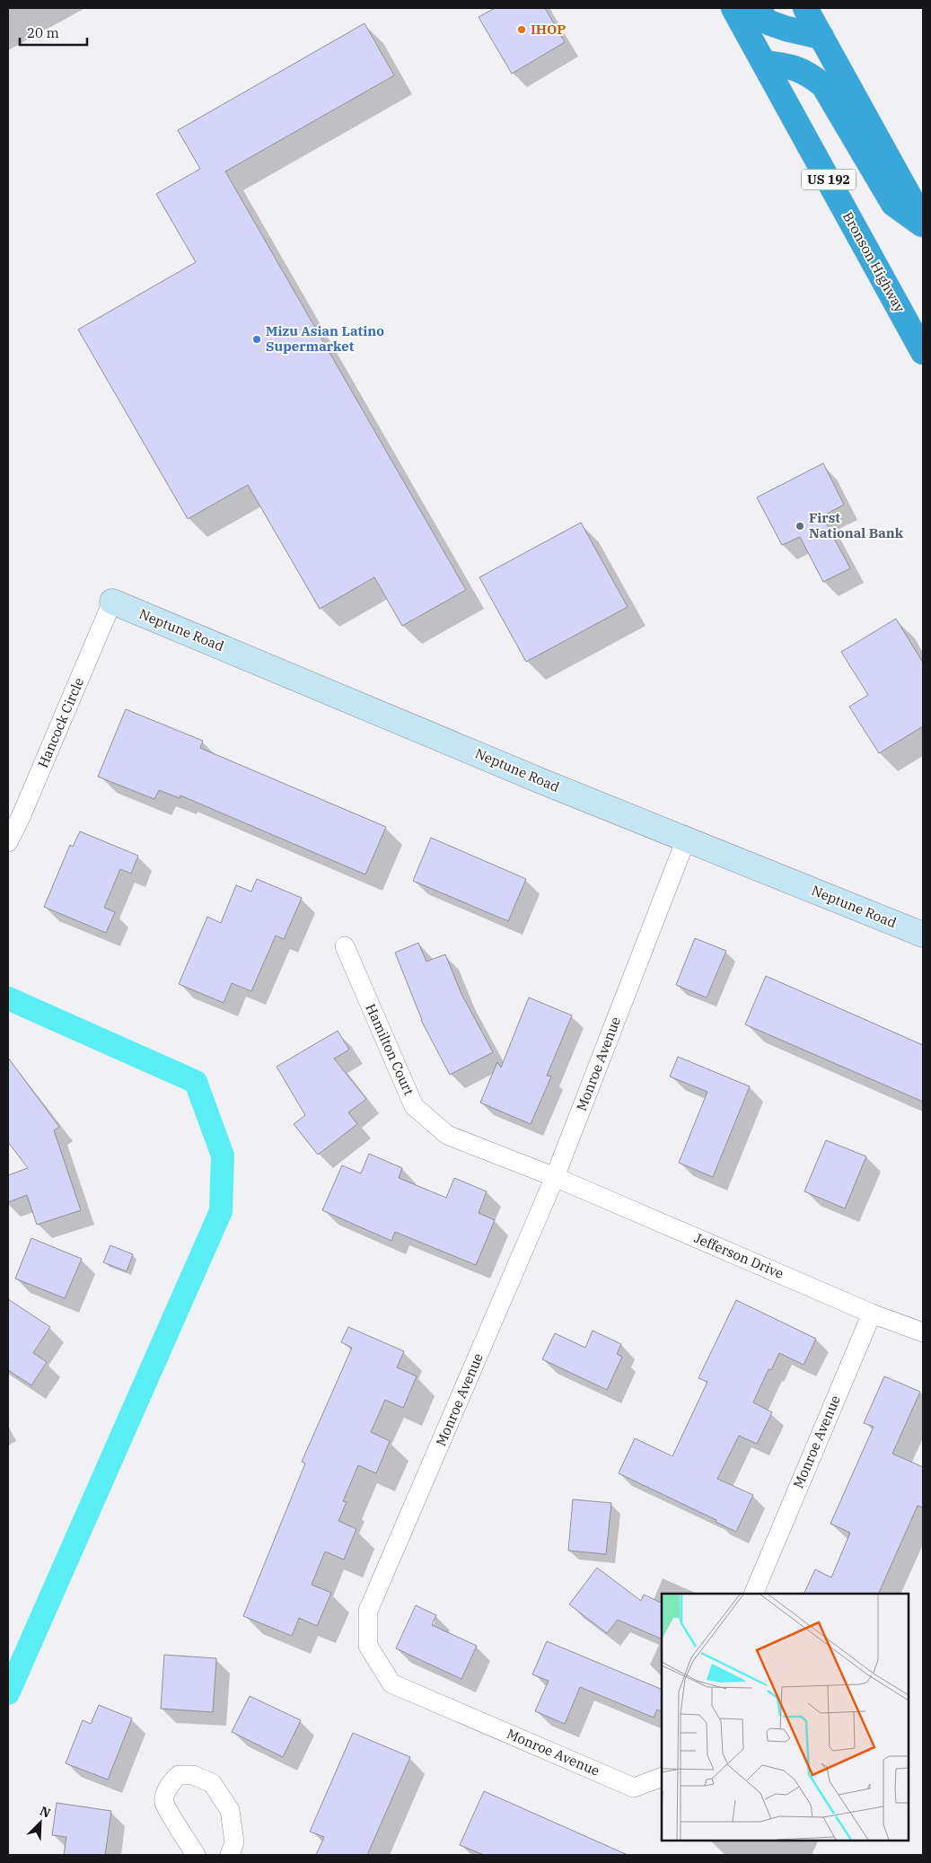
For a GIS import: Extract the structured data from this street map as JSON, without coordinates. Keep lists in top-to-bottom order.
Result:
{
  "streets": {
    "highway": ["US 192", "Bronson Highway"],
    "main road": ["Neptune Road"],
    "street": [
      "Hancock Circle",
      "Hamilton Court",
      "Monroe Avenue",
      "Jefferson Drive"
    ]
  },
  "crossings": [
    ["Neptune Road", "Hancock Circle"],
    ["Neptune Road", "Monroe Avenue"],
    ["Hamilton Court", "Monroe Avenue"],
    ["Hamilton Court", "Jefferson Drive"],
    ["Monroe Avenue", "Jefferson Drive"]
  ],
  "places": ["IHOP", "Mizu Asian Latino Supermarket", "First National Bank"],
  "scale_bar": "20 m",
  "north": "top right"
}
